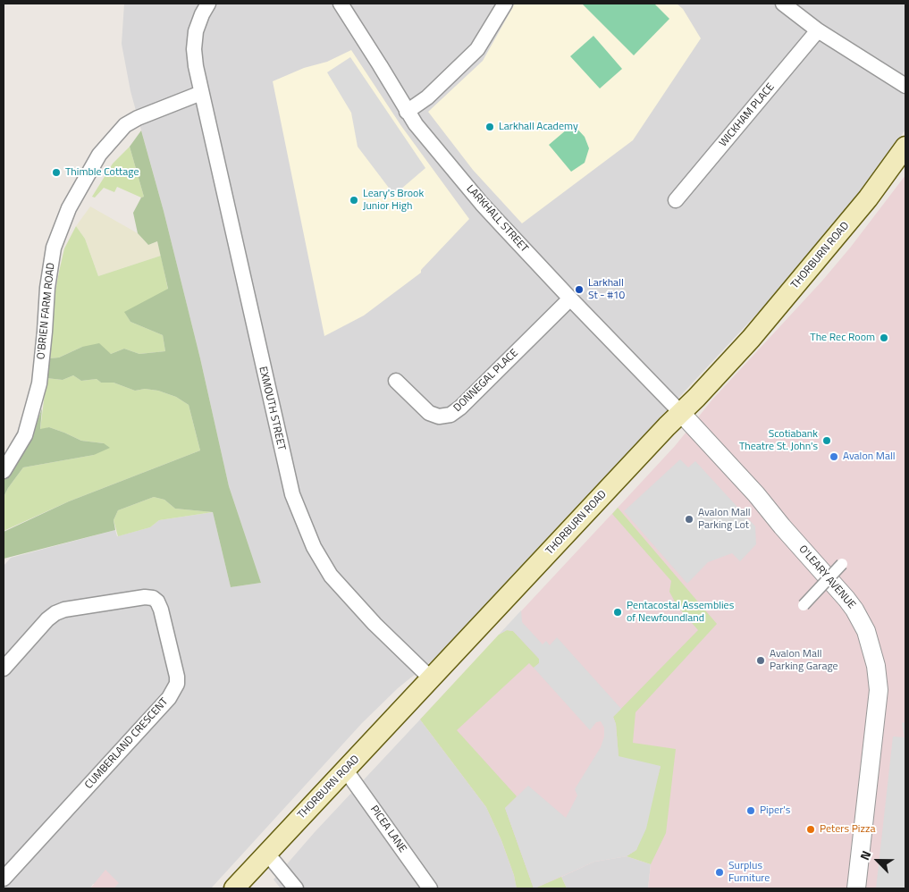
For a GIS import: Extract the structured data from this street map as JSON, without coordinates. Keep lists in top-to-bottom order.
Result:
{
  "streets": {
    "main road": ["THORBURN ROAD"],
    "street": [
      "WICKHAM PLACE",
      "LARKHALL STREET",
      "O'BRIEN FARM ROAD",
      "DONNEGAL PLACE",
      "EXMOUTH STREET",
      "O'LEARY AVENUE",
      "CUMBERLAND CRESCENT",
      "PICEA LANE"
    ]
  },
  "crossings": [
    ["LARKHALL STREET", "THORBURN ROAD"],
    ["LARKHALL STREET", "DONNEGAL PLACE"],
    ["LARKHALL STREET", "O'LEARY AVENUE"],
    ["THORBURN ROAD", "EXMOUTH STREET"],
    ["THORBURN ROAD", "O'LEARY AVENUE"],
    ["THORBURN ROAD", "PICEA LANE"],
    ["O'BRIEN FARM ROAD", "EXMOUTH STREET"]
  ],
  "places": [
    "Larkhall Academy",
    "Thimble Cottage",
    "Leary's Brook Junior High",
    "Larkhall St - #10",
    "The Rec Room",
    "Scotiabank Theatre St. John's",
    "Avalon Mall",
    "Avalon Mall Parking Lot",
    "Pentacostal Assemblies of Newfoundland",
    "Avalon Mall Parking Garage",
    "Piper's",
    "Peters Pizza",
    "Surplus Furniture"
  ],
  "north": "top left"
}
